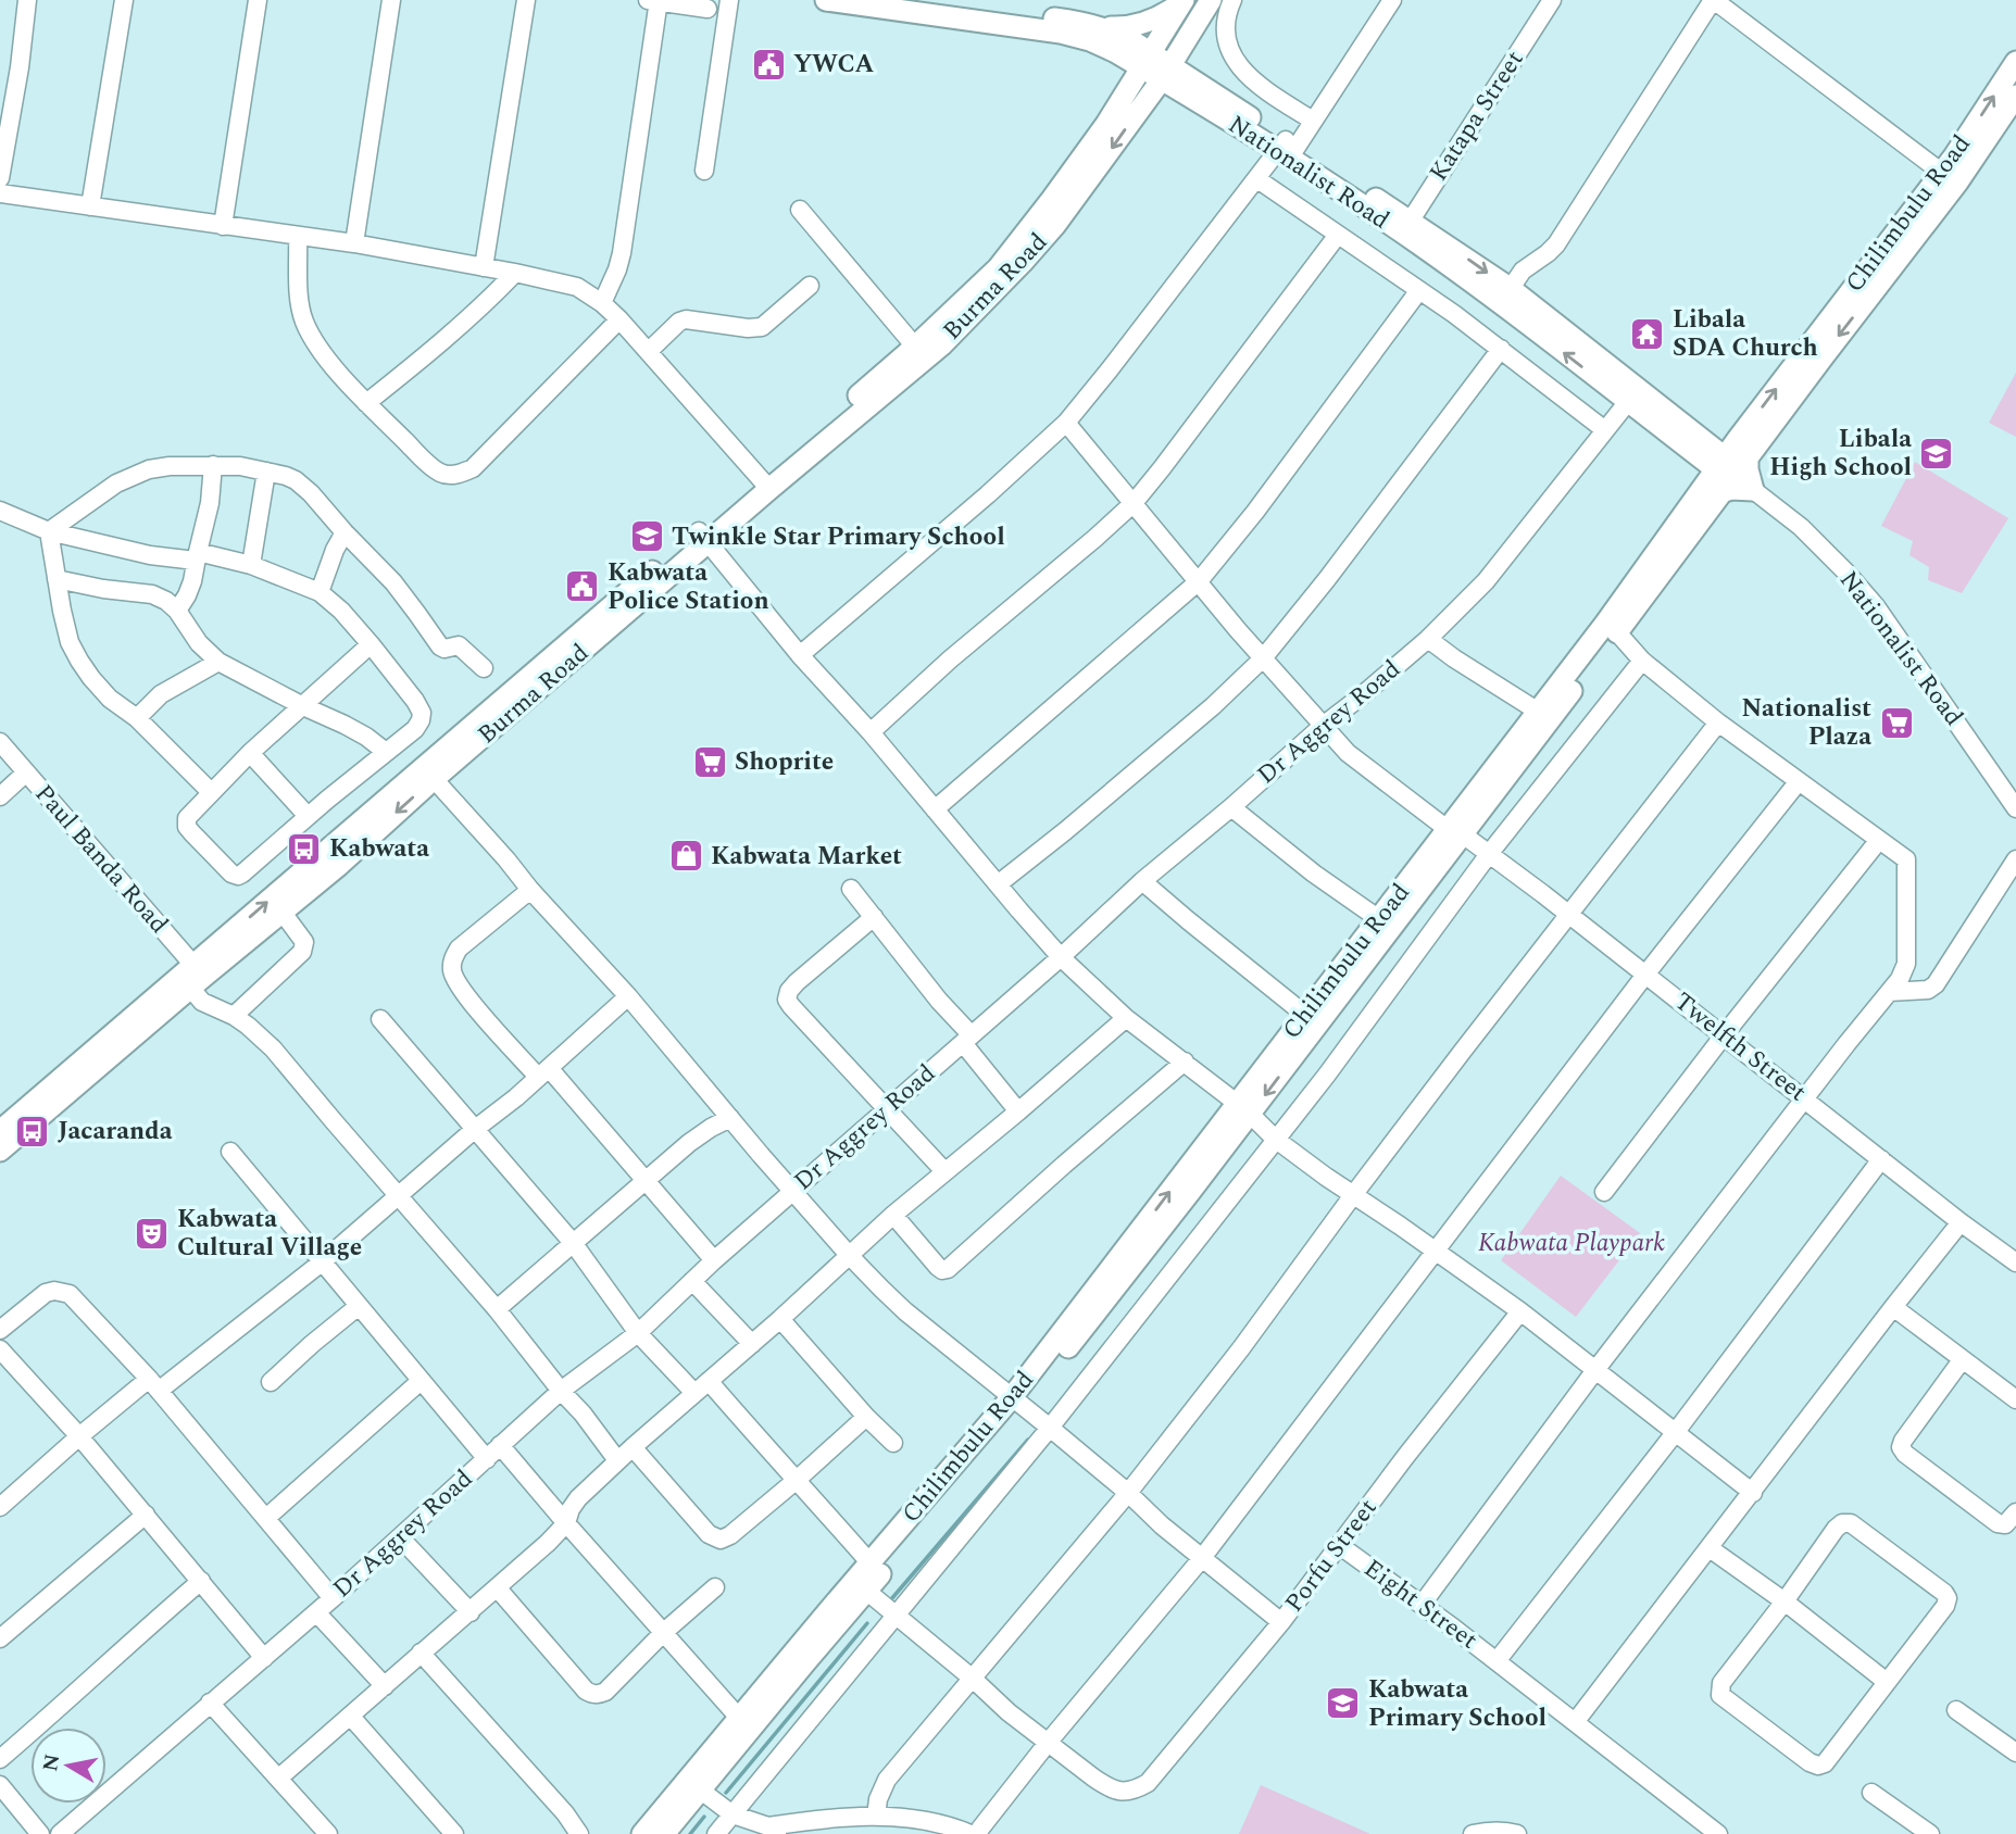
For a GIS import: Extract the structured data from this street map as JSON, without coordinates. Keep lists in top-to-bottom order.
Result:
{
  "streets": {
    "main road": ["Nationalist Road", "Chilimbulu Road", "Burma Road"],
    "street": [
      "Katapa Street",
      "Dr Aggrey Road",
      "Paul Banda Road",
      "Twelfth Street",
      "Porfu Street",
      "Eight Street"
    ]
  },
  "crossings": [
    ["Katapa Street", "Nationalist Road"],
    ["Nationalist Road", "Chilimbulu Road"],
    ["Nationalist Road", "Burma Road"],
    ["Nationalist Road", "Dr Aggrey Road"],
    ["Chilimbulu Road", "Twelfth Street"],
    ["Burma Road", "Paul Banda Road"],
    ["Dr Aggrey Road", "Paul Banda Road"],
    ["Dr Aggrey Road", "Twelfth Street"],
    ["Porfu Street", "Eight Street"]
  ],
  "parks": ["Kabwata Playpark"],
  "places": {
    "public building": ["YWCA", "Kabwata Police Station"],
    "temple": ["Libala SDA Church"],
    "school or university": ["Libala High School", "Twinkle Star Primary School", "Kabwata Primary School"],
    "supermarket": ["Nationalist Plaza", "Shoprite"],
    "bus stop": ["Kabwata", "Jacaranda"],
    "shop": ["Kabwata Market"],
    "theatre": ["Kabwata Cultural Village"]
  },
  "north": "left"
}
